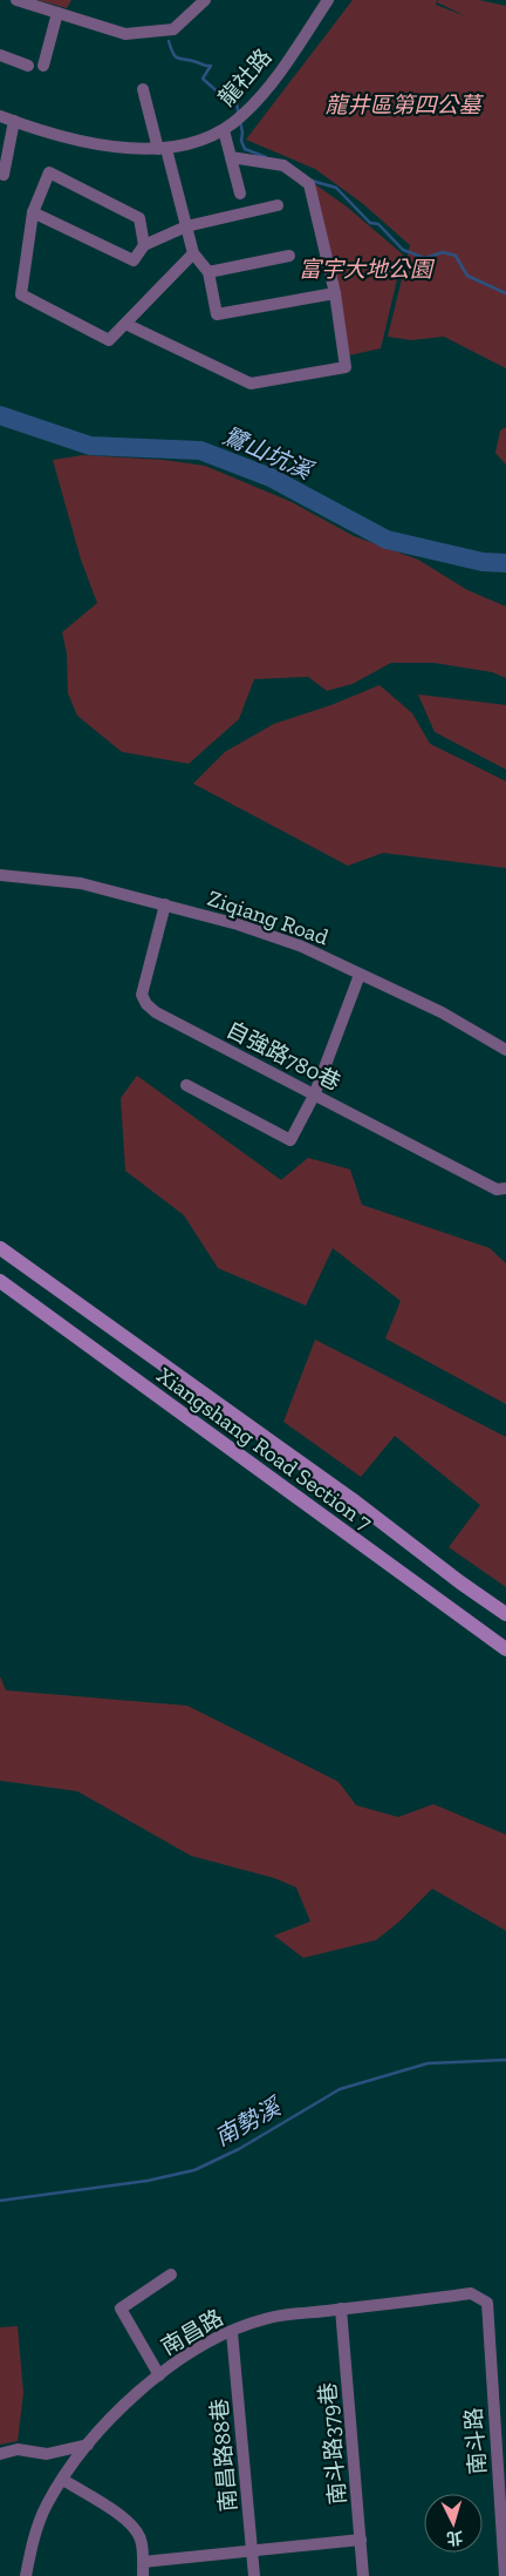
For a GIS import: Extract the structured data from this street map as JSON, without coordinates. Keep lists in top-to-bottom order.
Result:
{
  "streets": {
    "main road": ["Xiangshang Road Section 7"],
    "street": [
      "龍社路",
      "Ziqiang Road",
      "自強路780巷",
      "南昌路",
      "南斗路",
      "南斗路379巷",
      "南昌路88巷"
    ]
  },
  "crossings": [
    ["Ziqiang Road", "自強路780巷"],
    ["南昌路", "南斗路"],
    ["南昌路", "南斗路379巷"],
    ["南昌路", "南昌路88巷"]
  ],
  "water": ["鷺山坑溪", "南勢溪"],
  "parks": ["龍井區第四公墓", "富宇大地公園"],
  "north": "bottom"
}
